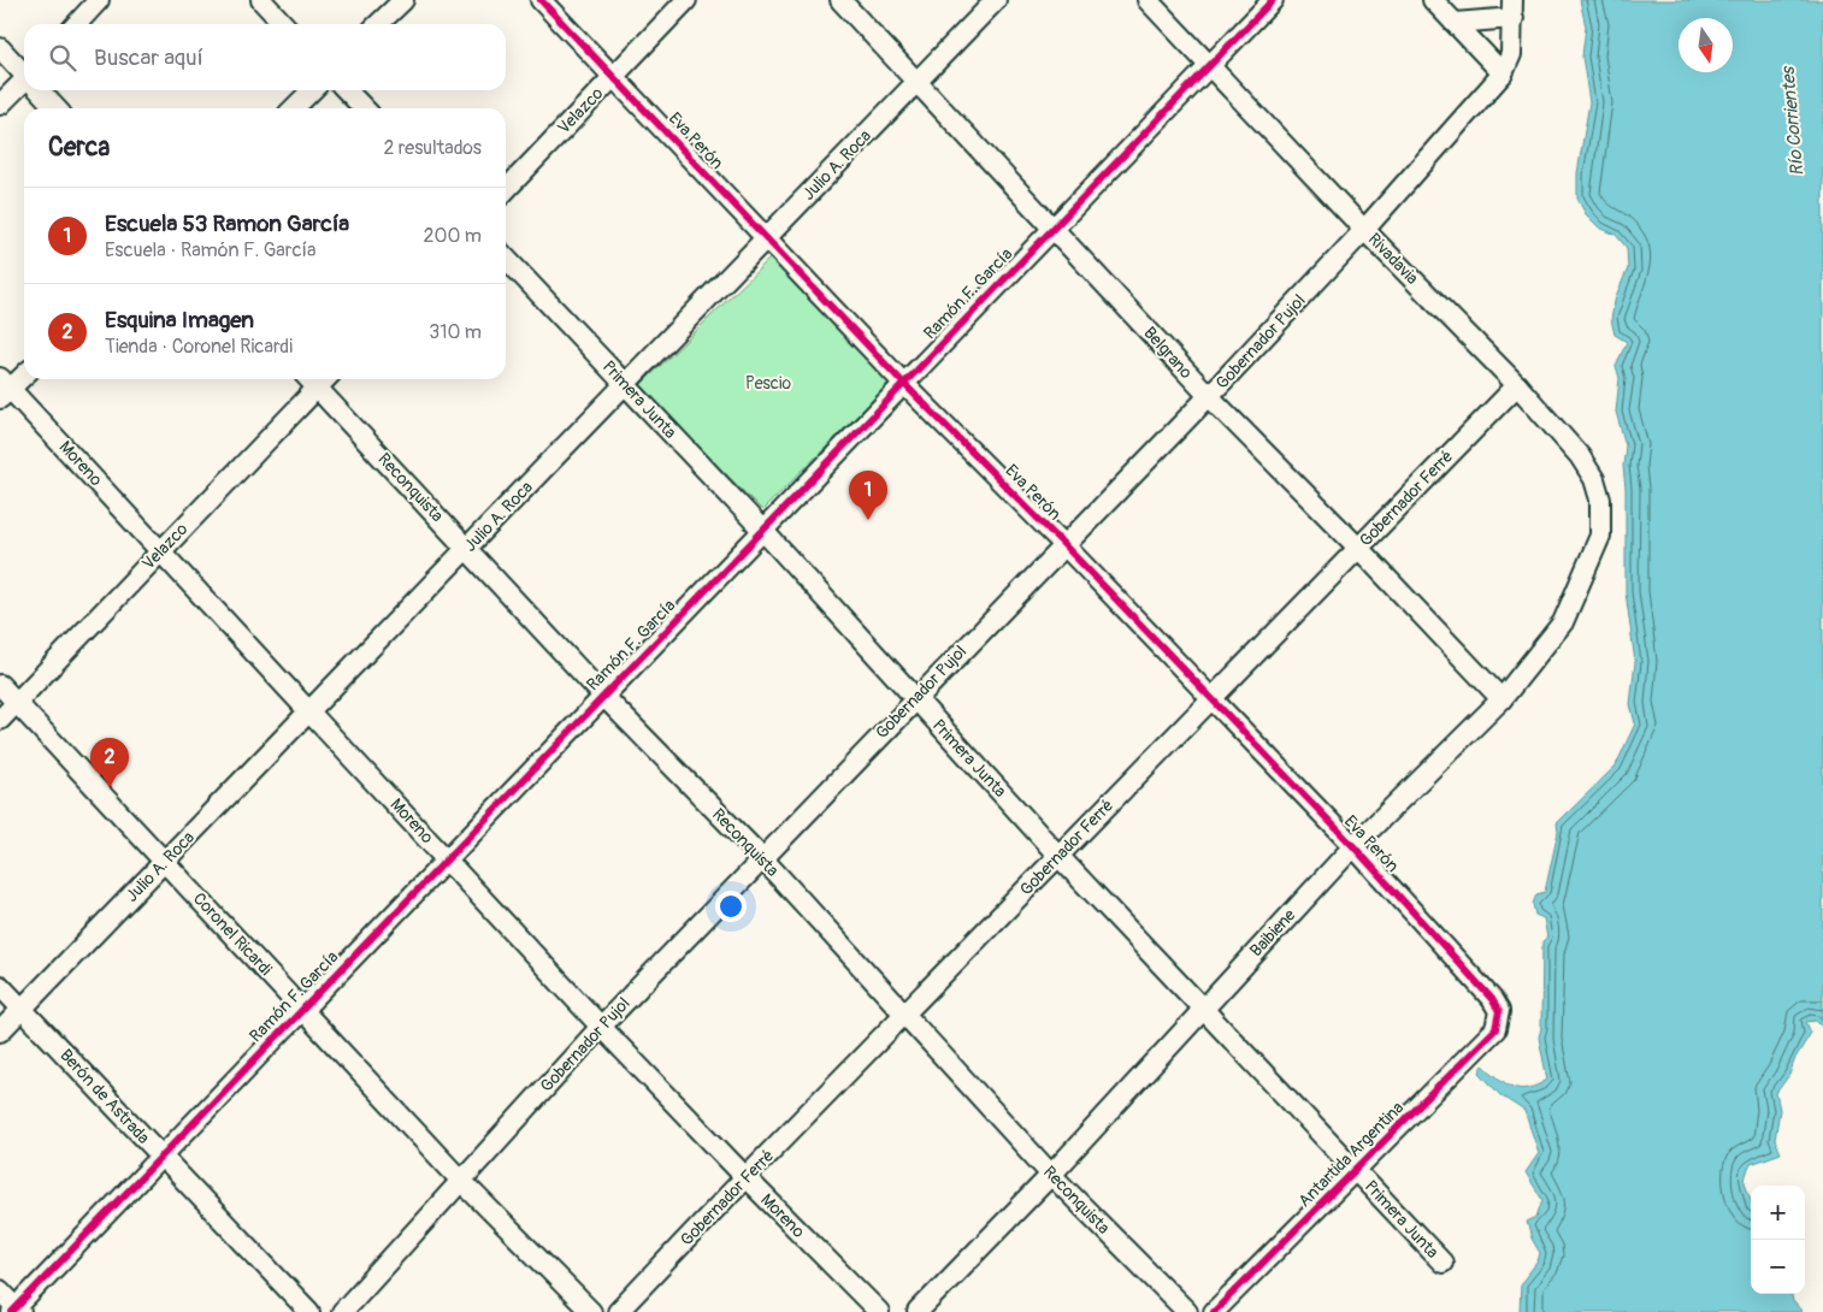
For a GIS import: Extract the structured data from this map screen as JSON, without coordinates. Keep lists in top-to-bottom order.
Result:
{
  "streets": {
    "street": [
      "Velazco",
      "Eva Perón",
      "Julio A. Roca",
      "Rivadavia",
      "Ramón F. García",
      "Gobernador Pujol",
      "Belgrano",
      "Primera Junta",
      "Moreno",
      "Reconquista",
      "Gobernador Ferré",
      "Baibiene",
      "Coronel Ricardi",
      "Berón de Astrada",
      "Antartida Argentina"
    ]
  },
  "crossings": [
    ["Velazco", "Eva Perón"],
    ["Velazco", "Moreno"],
    ["Velazco", "Reconquista"],
    ["Velazco", "Coronel Ricardi"],
    ["Eva Perón", "Julio A. Roca"],
    ["Eva Perón", "Ramón F. García"],
    ["Eva Perón", "Gobernador Pujol"],
    ["Eva Perón", "Gobernador Ferré"],
    ["Eva Perón", "Baibiene"],
    ["Eva Perón", "Antartida Argentina"],
    ["Julio A. Roca", "Belgrano"],
    ["Julio A. Roca", "Primera Junta"],
    ["Julio A. Roca", "Moreno"],
    ["Julio A. Roca", "Reconquista"],
    ["Julio A. Roca", "Coronel Ricardi"],
    ["Julio A. Roca", "Berón de Astrada"],
    ["Rivadavia", "Ramón F. García"],
    ["Rivadavia", "Gobernador Pujol"],
    ["Rivadavia", "Gobernador Ferré"],
    ["Rivadavia", "Baibiene"],
    ["Ramón F. García", "Belgrano"],
    ["Ramón F. García", "Primera Junta"],
    ["Ramón F. García", "Moreno"],
    ["Ramón F. García", "Reconquista"],
    ["Ramón F. García", "Coronel Ricardi"],
    ["Ramón F. García", "Berón de Astrada"],
    ["Gobernador Pujol", "Belgrano"],
    ["Gobernador Pujol", "Primera Junta"],
    ["Gobernador Pujol", "Moreno"],
    ["Gobernador Pujol", "Reconquista"],
    ["Gobernador Pujol", "Coronel Ricardi"],
    ["Belgrano", "Gobernador Ferré"],
    ["Belgrano", "Baibiene"],
    ["Primera Junta", "Gobernador Ferré"],
    ["Primera Junta", "Baibiene"],
    ["Primera Junta", "Antartida Argentina"],
    ["Moreno", "Gobernador Ferré"],
    ["Reconquista", "Gobernador Ferré"],
    ["Reconquista", "Baibiene"]
  ],
  "water": ["Río Corrientes"],
  "parks": ["Pescio"],
  "north": "bottom",
  "page": {
    "search": "Buscar aquí",
    "heading": ["Cerca", "2 resultados"],
    "list": [
      {
        "mark": "1",
        "name": "Escuela 53 Ramon García",
        "note": "Escuela · Ramón F. García",
        "value": "200 m"
      },
      {
        "mark": "2",
        "name": "Esquina Imagen",
        "note": "Tienda · Coronel Ricardi",
        "value": "310 m"
      }
    ],
    "pins": ["1", "2"],
    "map_buttons": ["+", "−"]
  }
}
